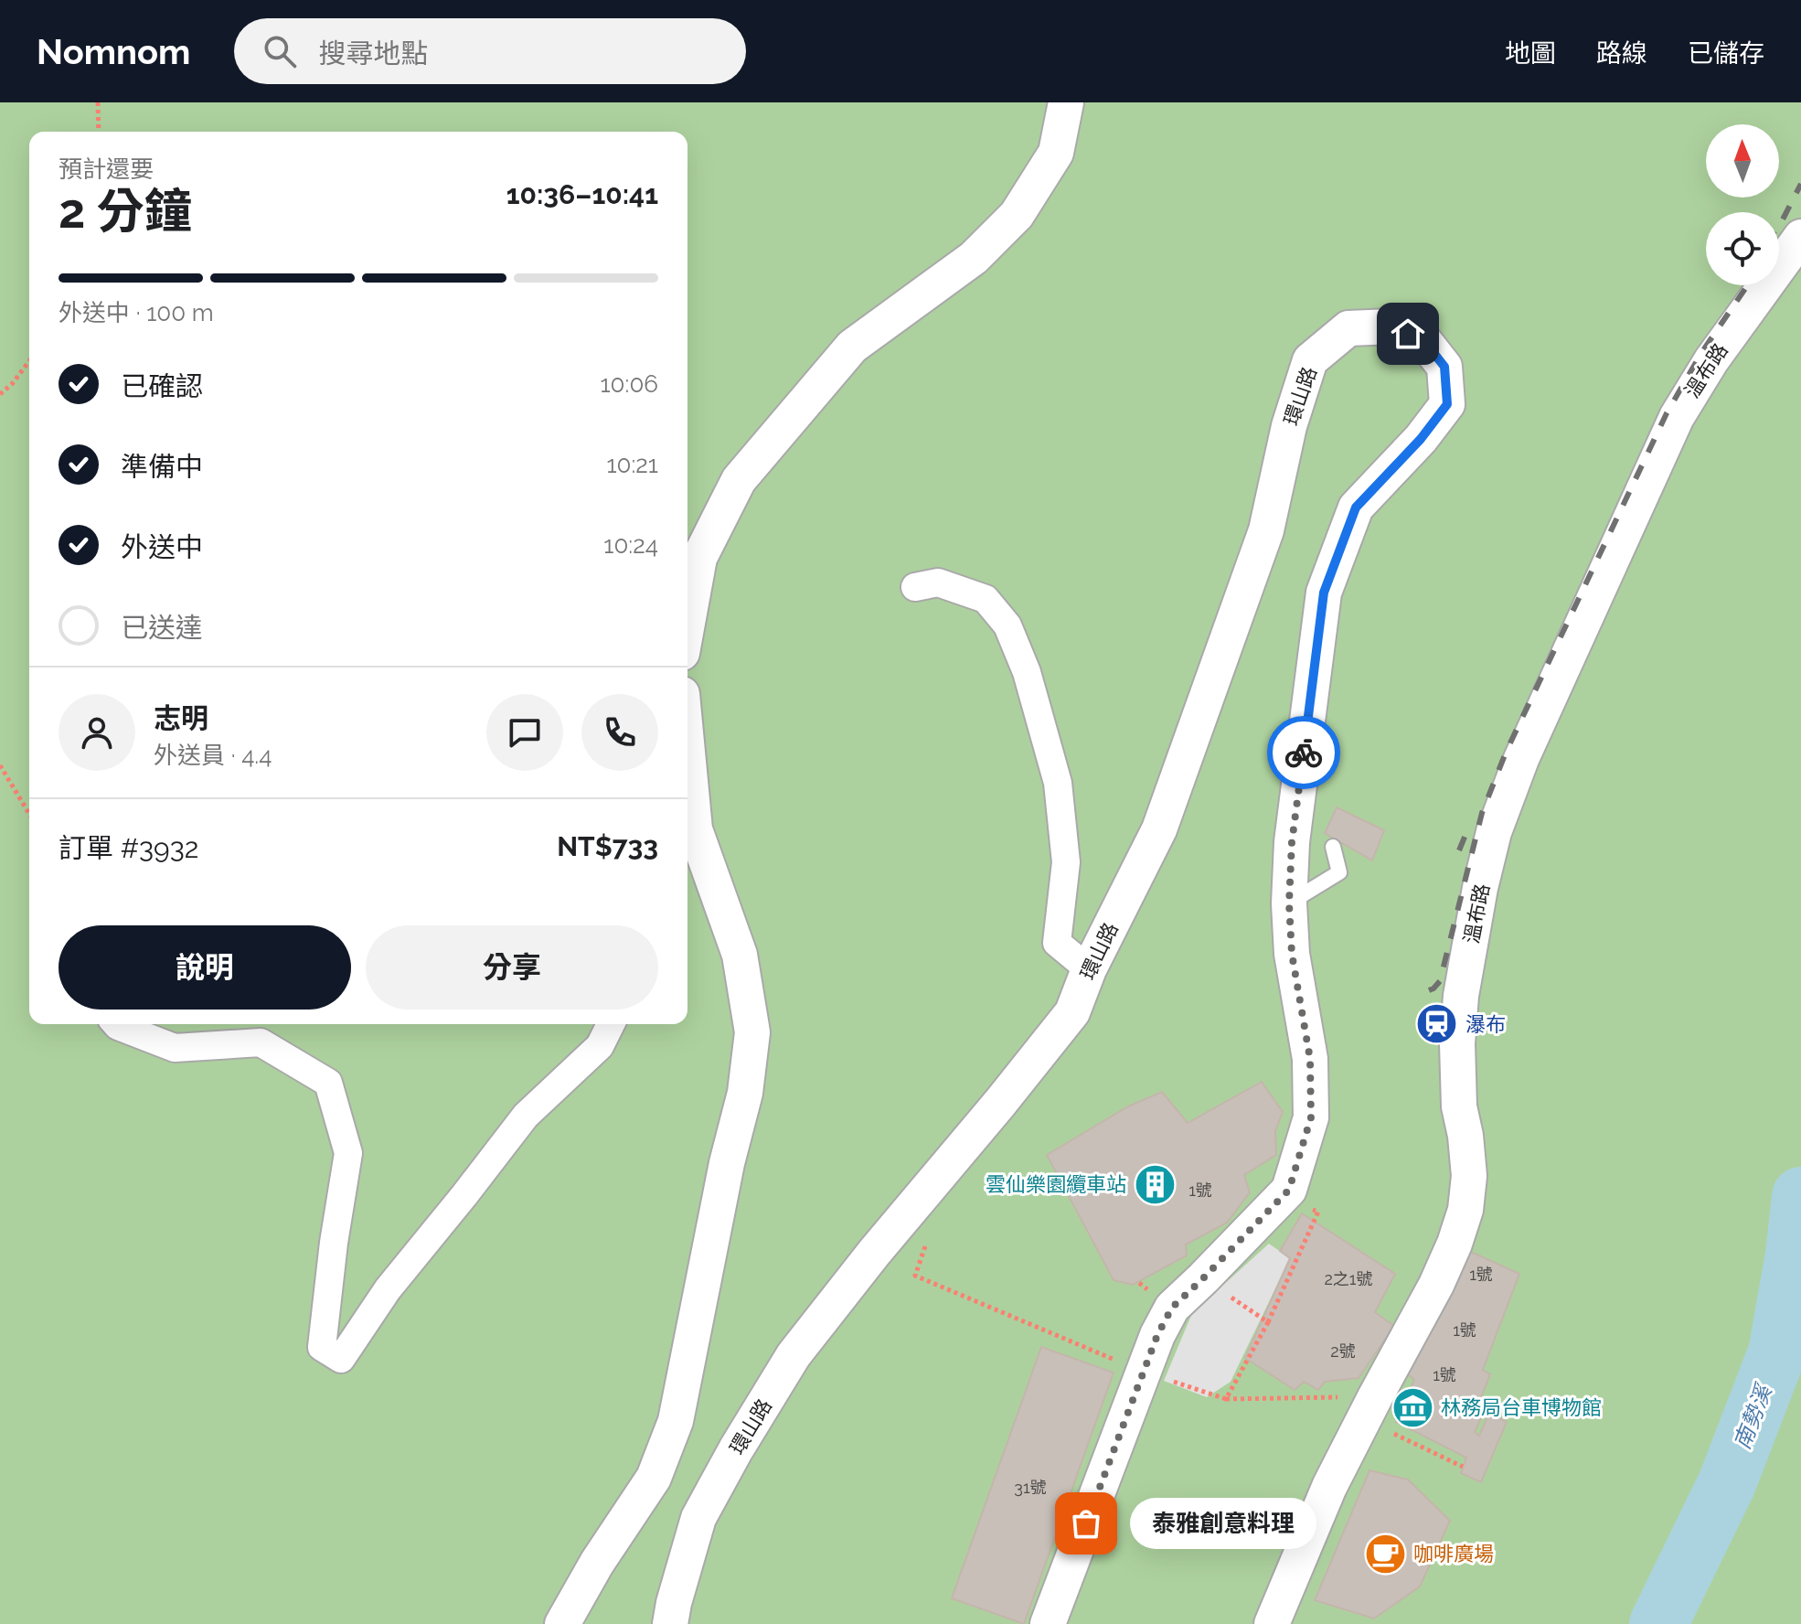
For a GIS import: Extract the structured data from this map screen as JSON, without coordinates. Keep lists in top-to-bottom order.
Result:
{
  "streets": {
    "street": ["溫布路", "環山路"]
  },
  "water": ["南勢溪"],
  "places": {
    "station": ["瀑布"],
    "building": ["雲仙樂園纜車站"],
    "museum": ["林務局台車博物館"],
    "other": ["泰雅創意料理"],
    "cafe": ["咖啡廣場"]
  },
  "house_numbers": [
    "1號",
    "1號",
    "2之1號",
    "1號",
    "2號",
    "1號",
    "31號"
  ],
  "north": "top",
  "page": {
    "header": "Nomnom",
    "search": "搜尋地點",
    "nav": ["地圖", "路線", "已儲存"],
    "heading": ["2 分鐘", "預計還要", "10:36–10:41"],
    "panel": [
      "志明",
      "外送員 · 4.4",
      "訂單 #3932",
      "NT$733"
    ],
    "bar": "外送中 · 100 m",
    "list": [
      ["已確認", "10:06"],
      ["準備中", "10:21"],
      ["外送中", "10:24"],
      "已送達"
    ],
    "buttons": ["說明", "分享"],
    "bubble": "泰雅創意料理"
  }
}
